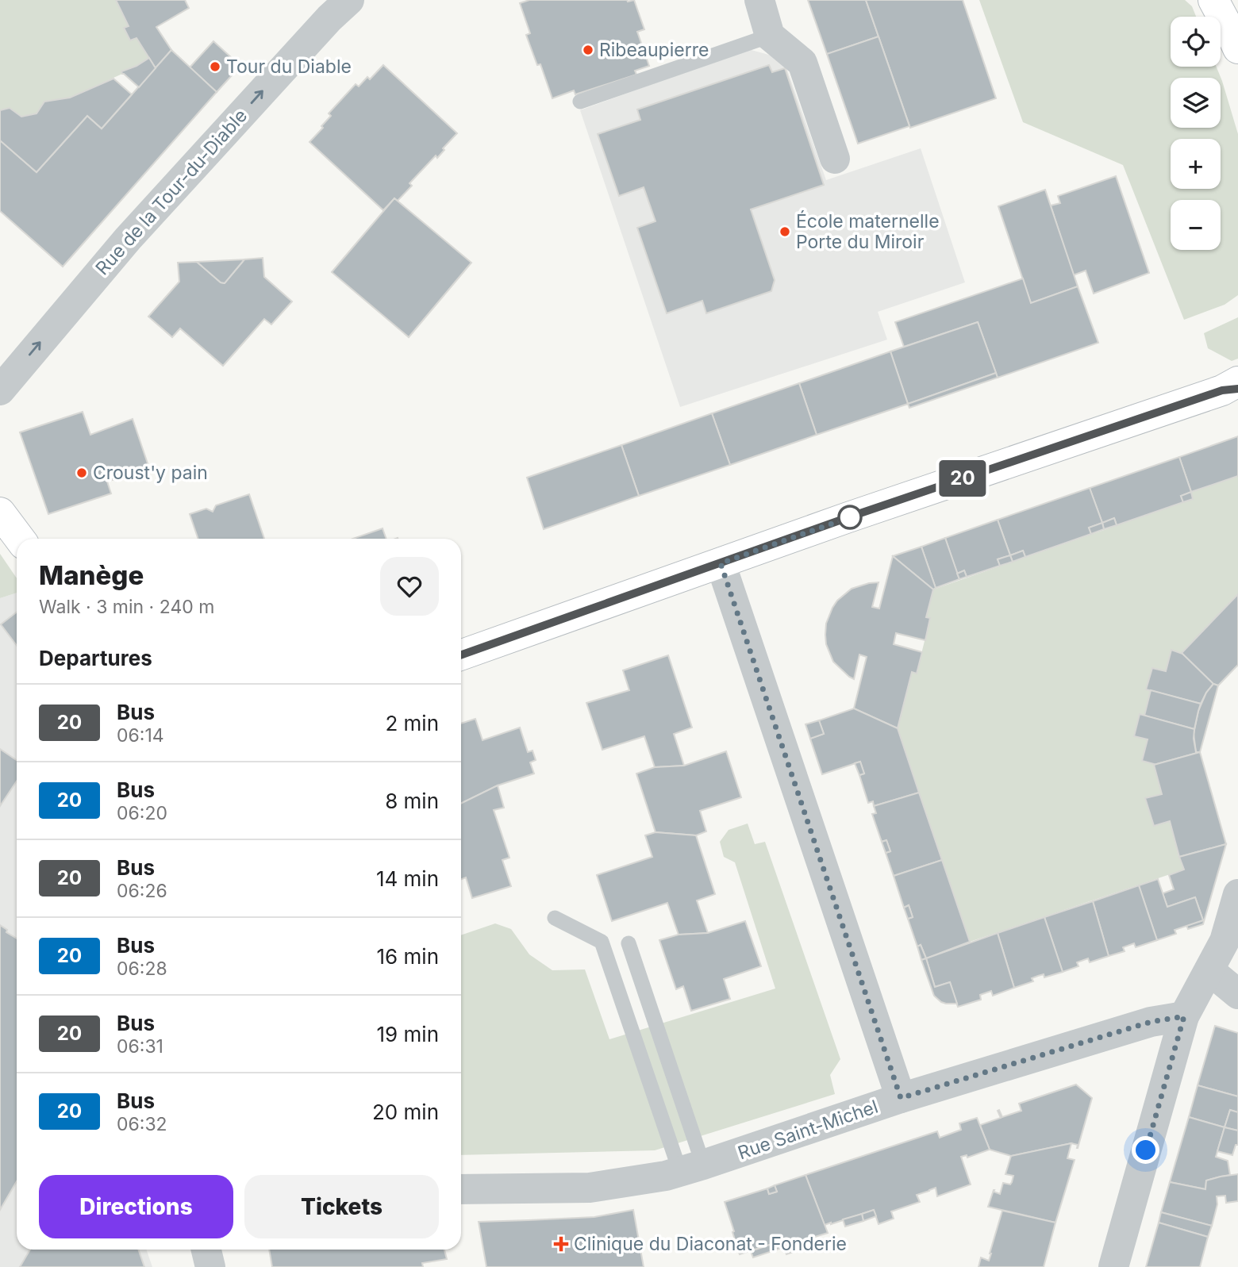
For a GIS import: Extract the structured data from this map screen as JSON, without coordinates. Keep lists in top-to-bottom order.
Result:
{
  "streets": {
    "street": ["Rue de la Tour-du-Diable", "Rue Saint-Michel"]
  },
  "one_way": ["Rue de la Tour-du-Diable"],
  "places": {
    "other": [
      "Ribeaupierre",
      "Tour du Diable",
      "École maternelle Porte du Miroir",
      "Croust'y pain"
    ],
    "health": ["Clinique du Diaconat - Fonderie"]
  },
  "lines": ["bus line 20"],
  "page": {
    "on_map": "20",
    "map_buttons": ["+", "−"],
    "heading": [
      ["Manège", "Walk · 3 min · 240 m"],
      "Departures"
    ],
    "list": [
      {
        "mark": "20",
        "name": "Bus",
        "note": "06:14",
        "value": "2 min"
      },
      {
        "mark": "20",
        "name": "Bus",
        "note": "06:20",
        "value": "8 min"
      },
      {
        "mark": "20",
        "name": "Bus",
        "note": "06:26",
        "value": "14 min"
      },
      {
        "mark": "20",
        "name": "Bus",
        "note": "06:28",
        "value": "16 min"
      },
      {
        "mark": "20",
        "name": "Bus",
        "note": "06:31",
        "value": "19 min"
      },
      {
        "mark": "20",
        "name": "Bus",
        "note": "06:32",
        "value": "20 min"
      }
    ],
    "buttons": ["Directions", "Tickets"]
  }
}
